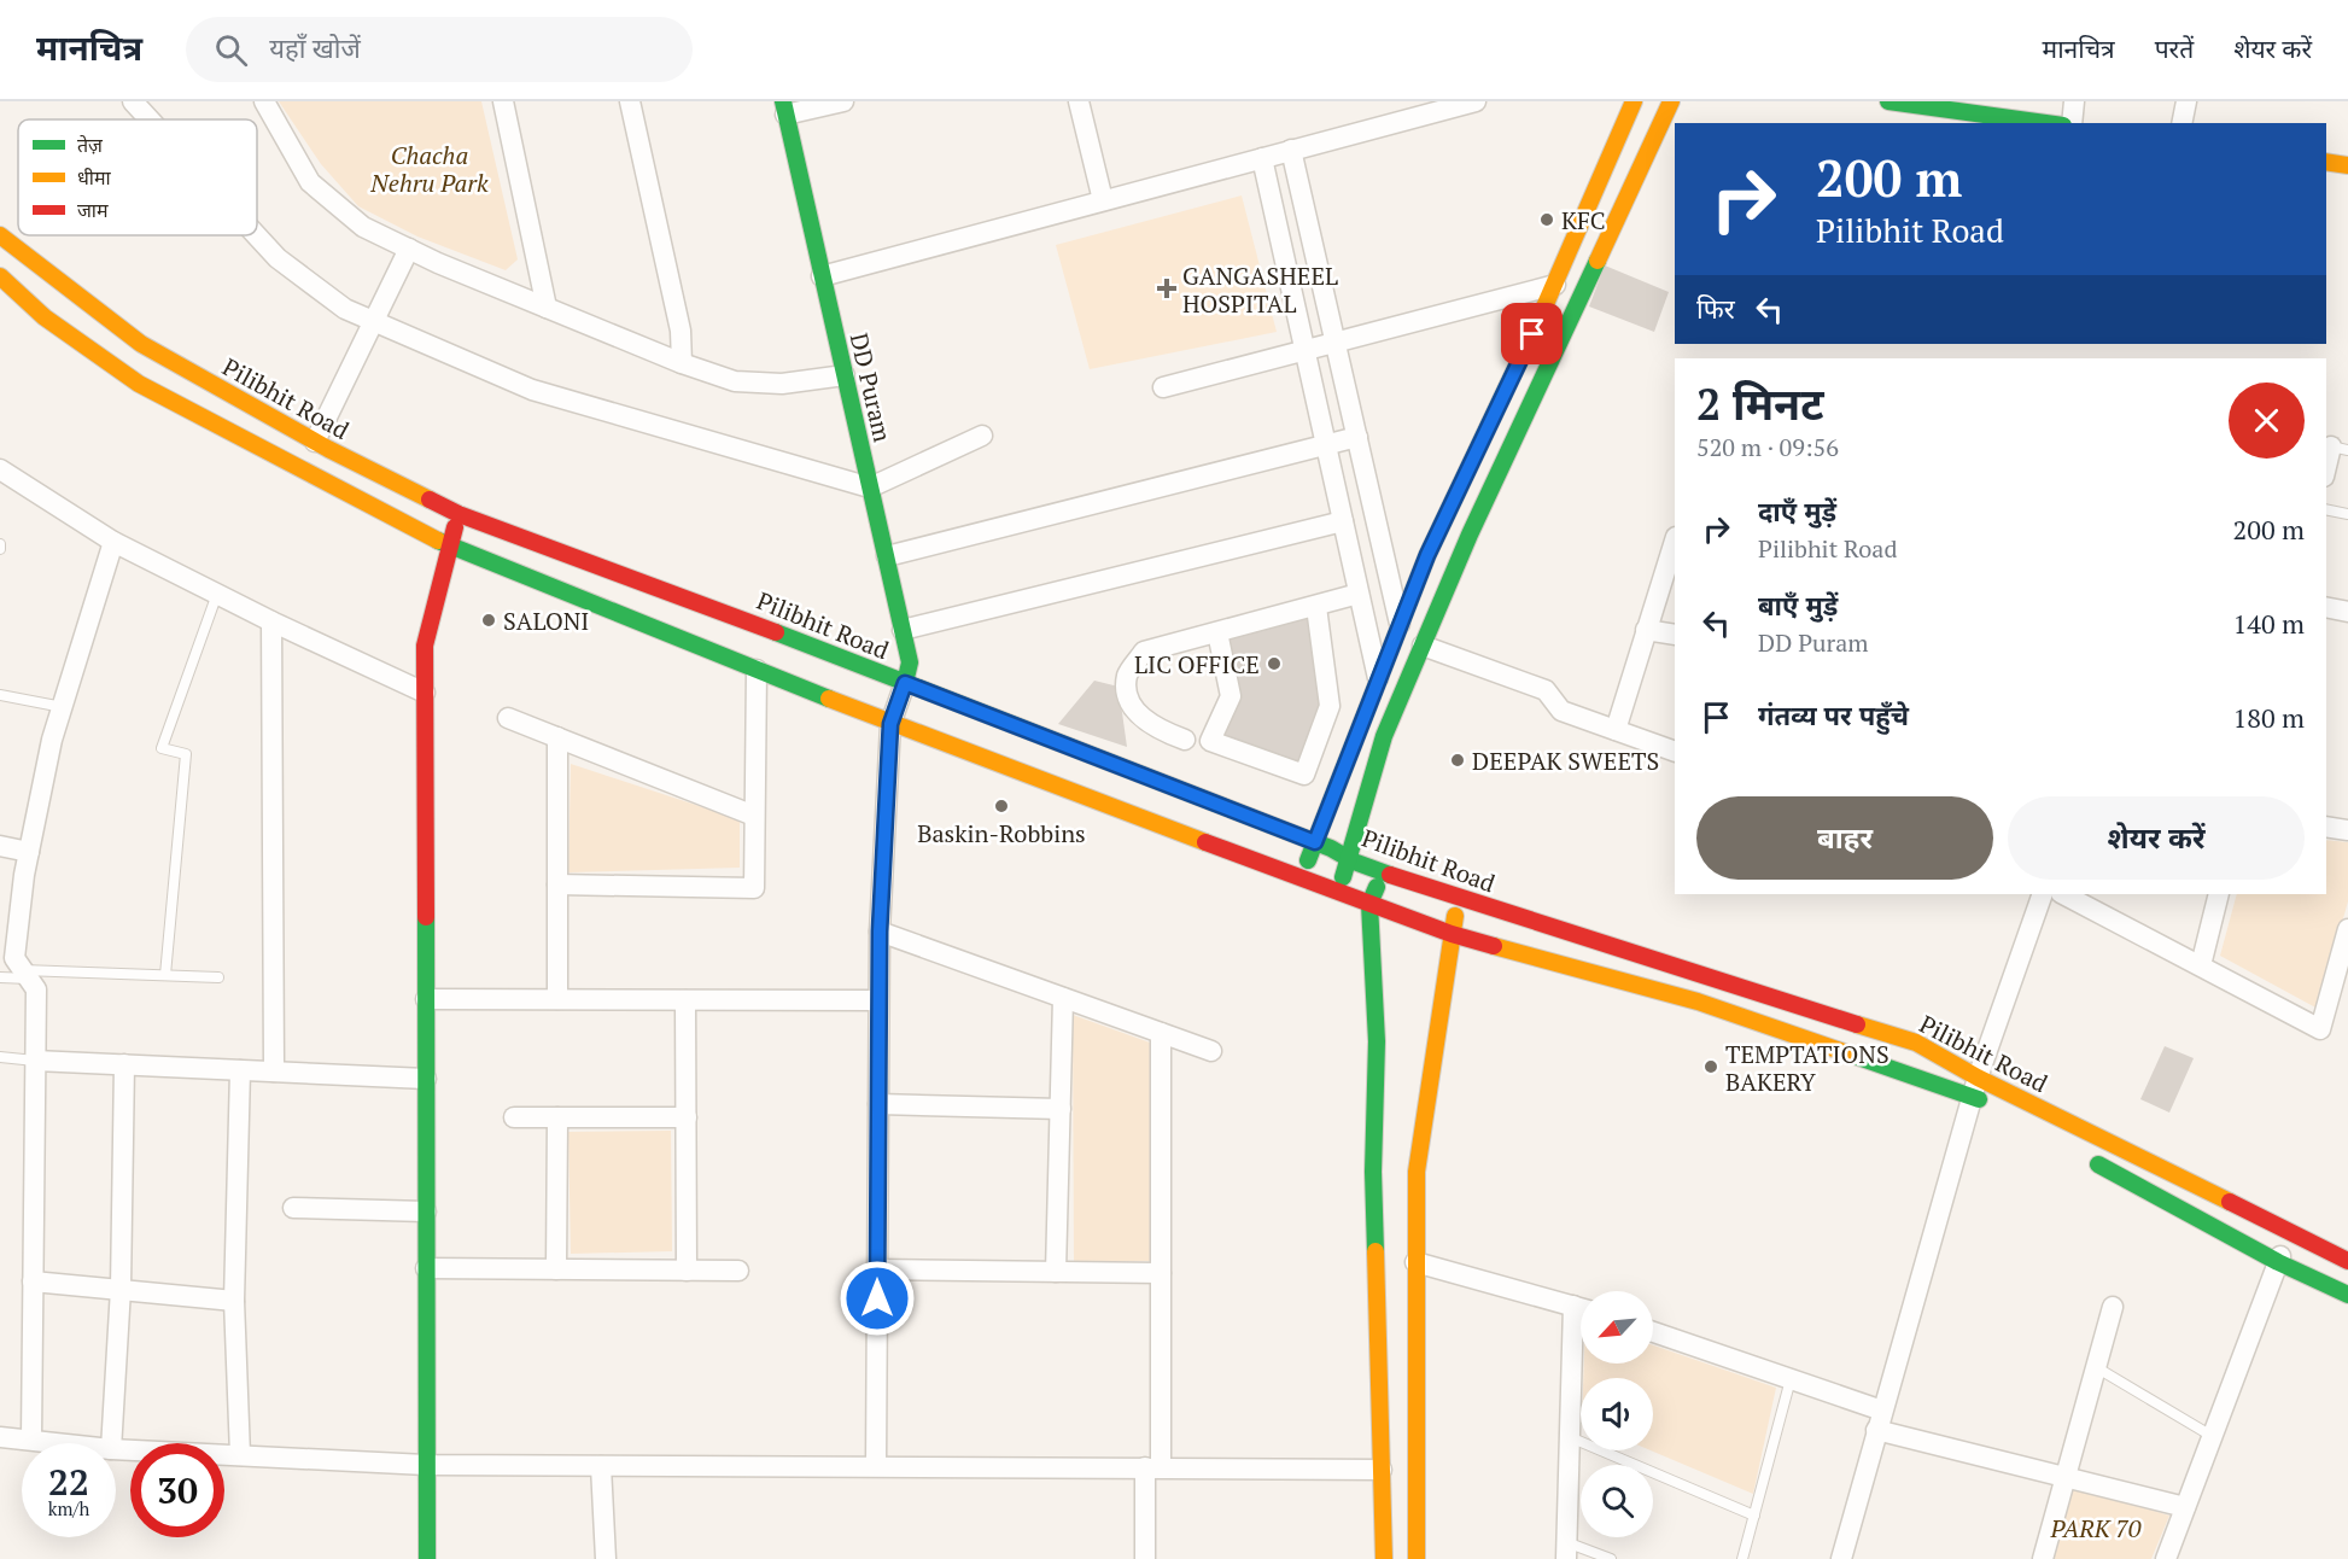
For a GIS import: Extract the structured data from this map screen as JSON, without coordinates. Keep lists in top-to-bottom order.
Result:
{
  "streets": {
    "main road": ["DD Puram", "Pilibhit Road"]
  },
  "crossings": [
    ["DD Puram", "Pilibhit Road"]
  ],
  "parks": ["Chacha Nehru Park", "PARK 70"],
  "places": {
    "other": [
      "KFC",
      "SALONI",
      "LIC OFFICE",
      "DEEPAK SWEETS",
      "Baskin-Robbins",
      "TEMPTATIONS BAKERY"
    ],
    "health": ["GANGASHEEL HOSPITAL"]
  },
  "legend": ["तेज़", "धीमा", "जाम"],
  "north": "bottom left",
  "page": {
    "header": "मानचित्र",
    "search": "यहाँ खोजें",
    "nav": ["मानचित्र", "परतें", "शेयर करें"],
    "turn": ["200 m", "Pilibhit Road"],
    "then": "फिर",
    "heading": ["2 मिनट", "520 m · 09:56"],
    "list": [
      {
        "name": "दाएँ मुड़ें",
        "note": "Pilibhit Road",
        "value": "200 m"
      },
      {
        "name": "बाएँ मुड़ें",
        "note": "DD Puram",
        "value": "140 m"
      },
      {
        "name": "गंतव्य पर पहुँचे",
        "value": "180 m"
      }
    ],
    "buttons": ["बाहर", "शेयर करें"],
    "speed": "22 km/h",
    "limit": "30"
  }
}
